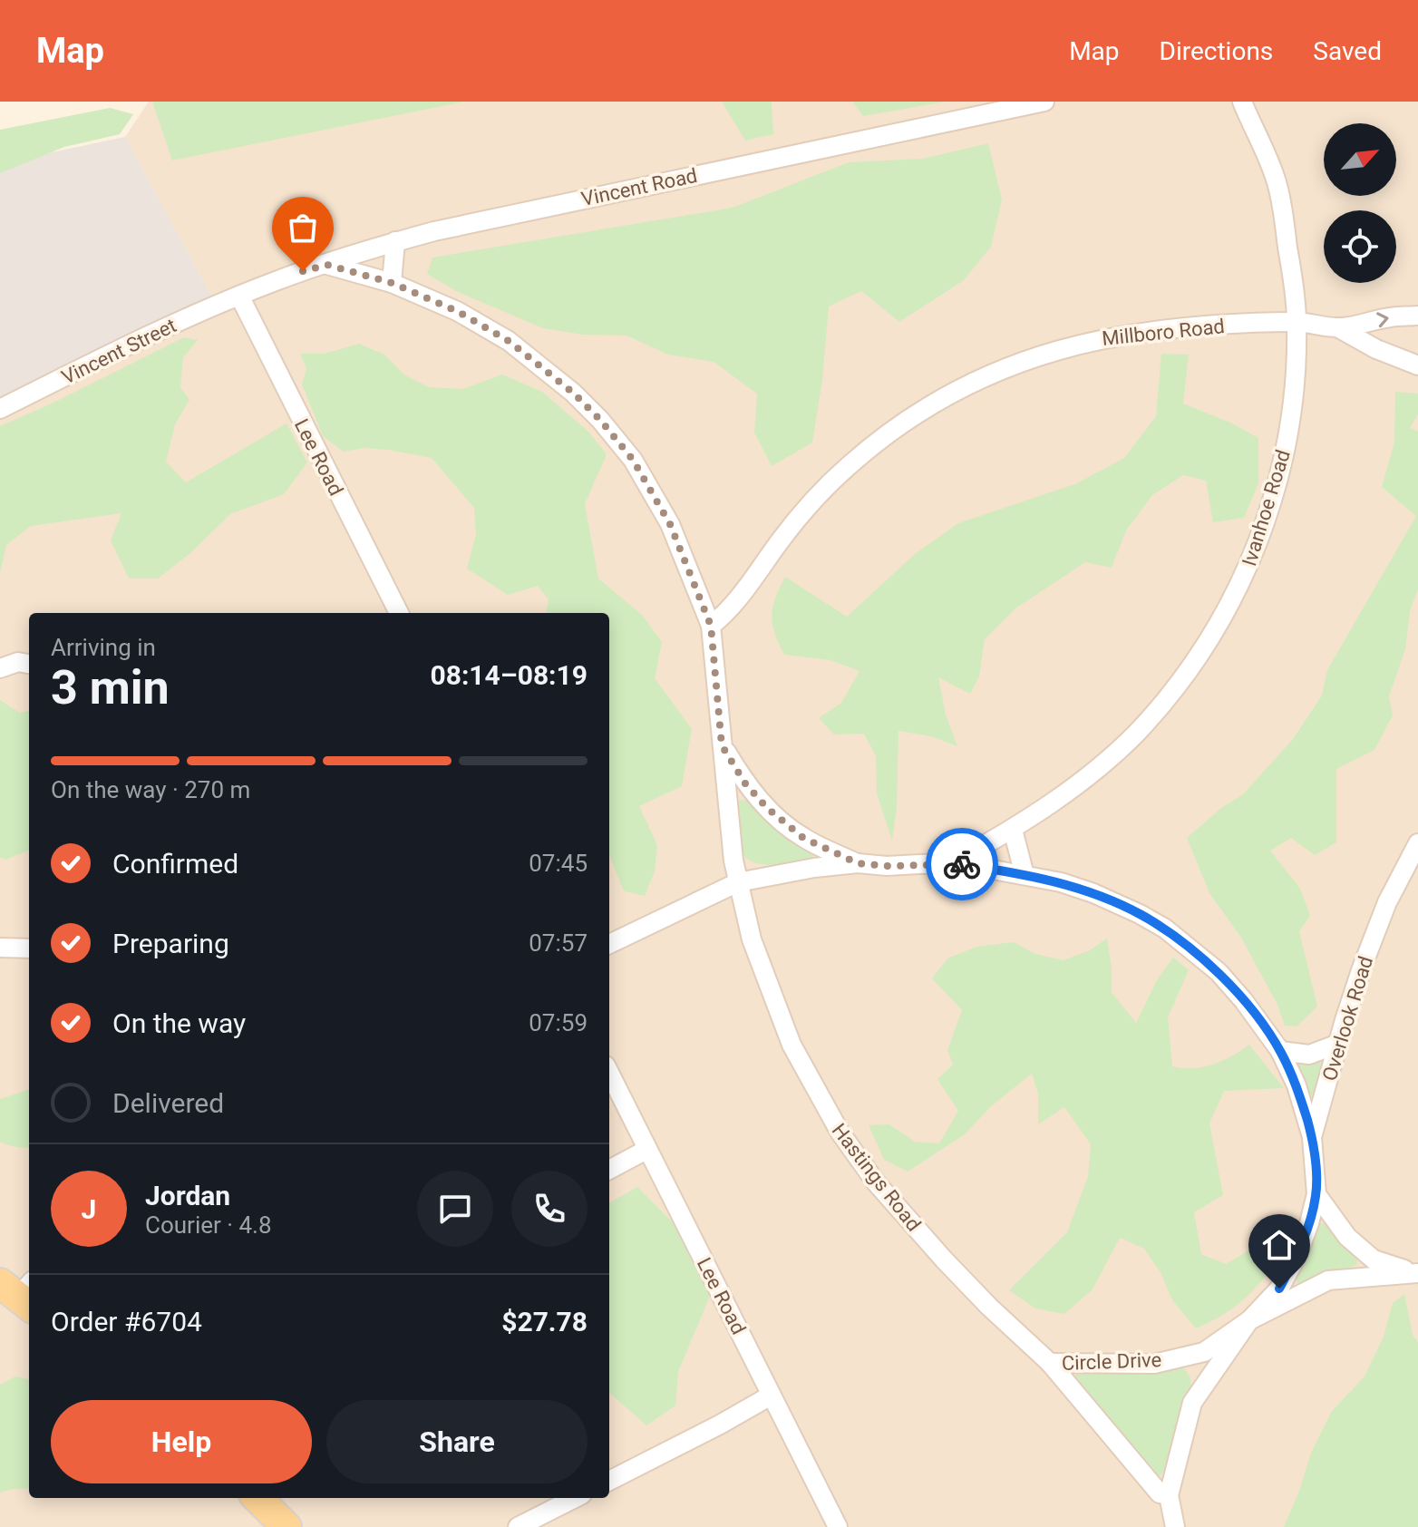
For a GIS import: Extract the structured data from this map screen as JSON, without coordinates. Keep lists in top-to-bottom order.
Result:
{
  "streets": {
    "street": [
      "Vincent Road",
      "Millboro Road",
      "Vincent Street",
      "Lee Road",
      "Ivanhoe Road",
      "Overlook Road",
      "Hastings Road",
      "Circle Drive"
    ]
  },
  "crossings": [
    ["Vincent Road", "Vincent Street"],
    ["Vincent Road", "Lee Road"],
    ["Vincent Road", "Hastings Road"],
    ["Millboro Road", "Ivanhoe Road"],
    ["Millboro Road", "Hastings Road"],
    ["Vincent Street", "Lee Road"],
    ["Overlook Road", "Circle Drive"],
    ["Hastings Road", "Circle Drive"]
  ],
  "north": "top right",
  "page": {
    "header": "Map",
    "nav": ["Map", "Directions", "Saved"],
    "heading": ["3 min", "Arriving in", "08:14–08:19"],
    "panel": [
      "Jordan",
      "Courier · 4.8",
      "Order #6704",
      "$27.78"
    ],
    "bar": "On the way · 270 m",
    "list": [
      ["Confirmed", "07:45"],
      ["Preparing", "07:57"],
      ["On the way", "07:59"],
      "Delivered"
    ],
    "round": "J",
    "buttons": ["Help", "Share"]
  }
}
